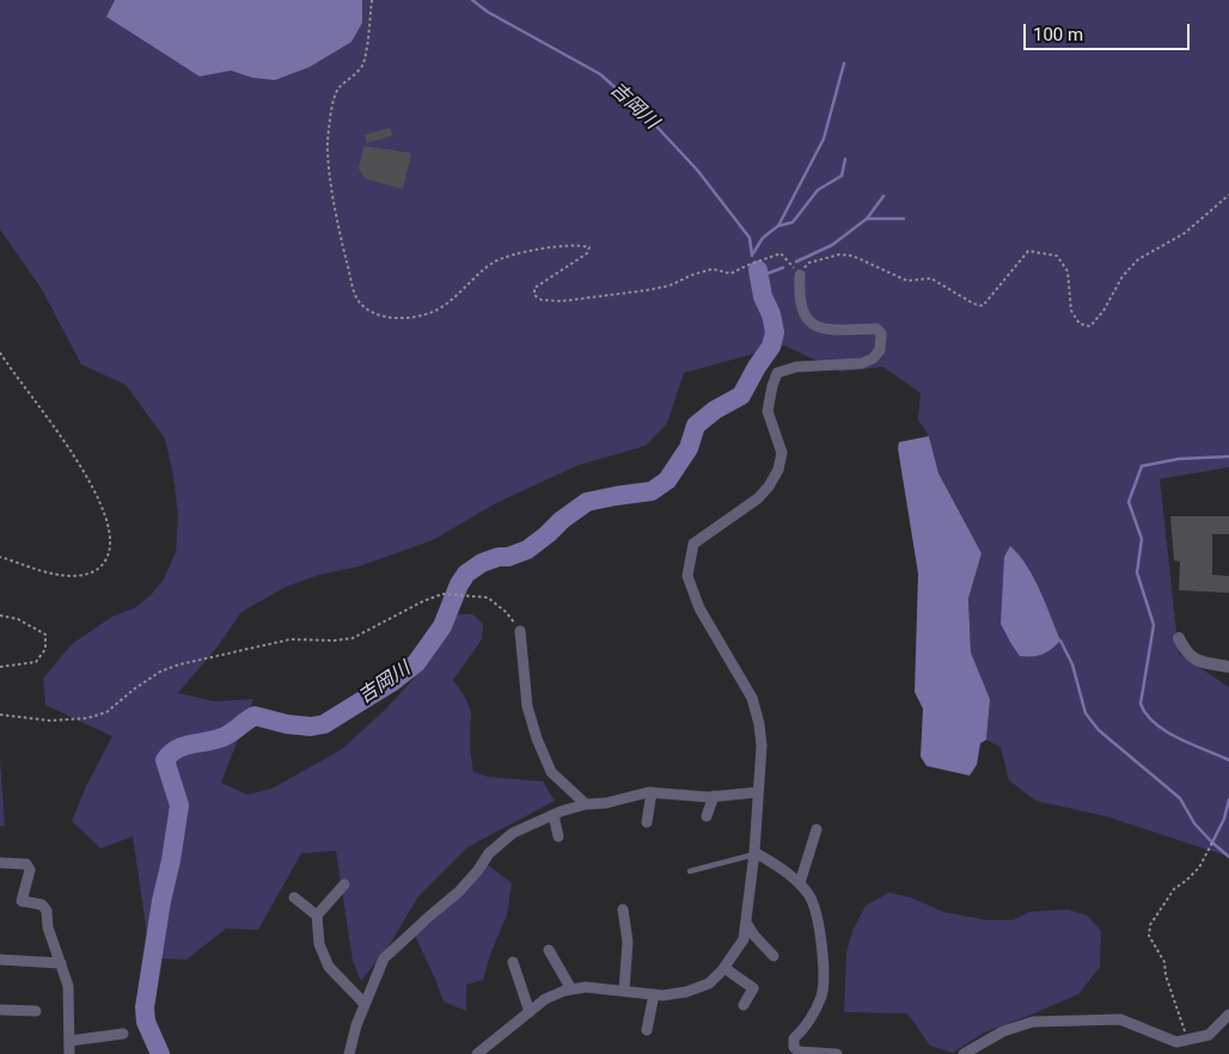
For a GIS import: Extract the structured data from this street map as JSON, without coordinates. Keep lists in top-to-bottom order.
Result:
{
  "water": ["吉岡川"],
  "scale_bar": "100 m"
}
